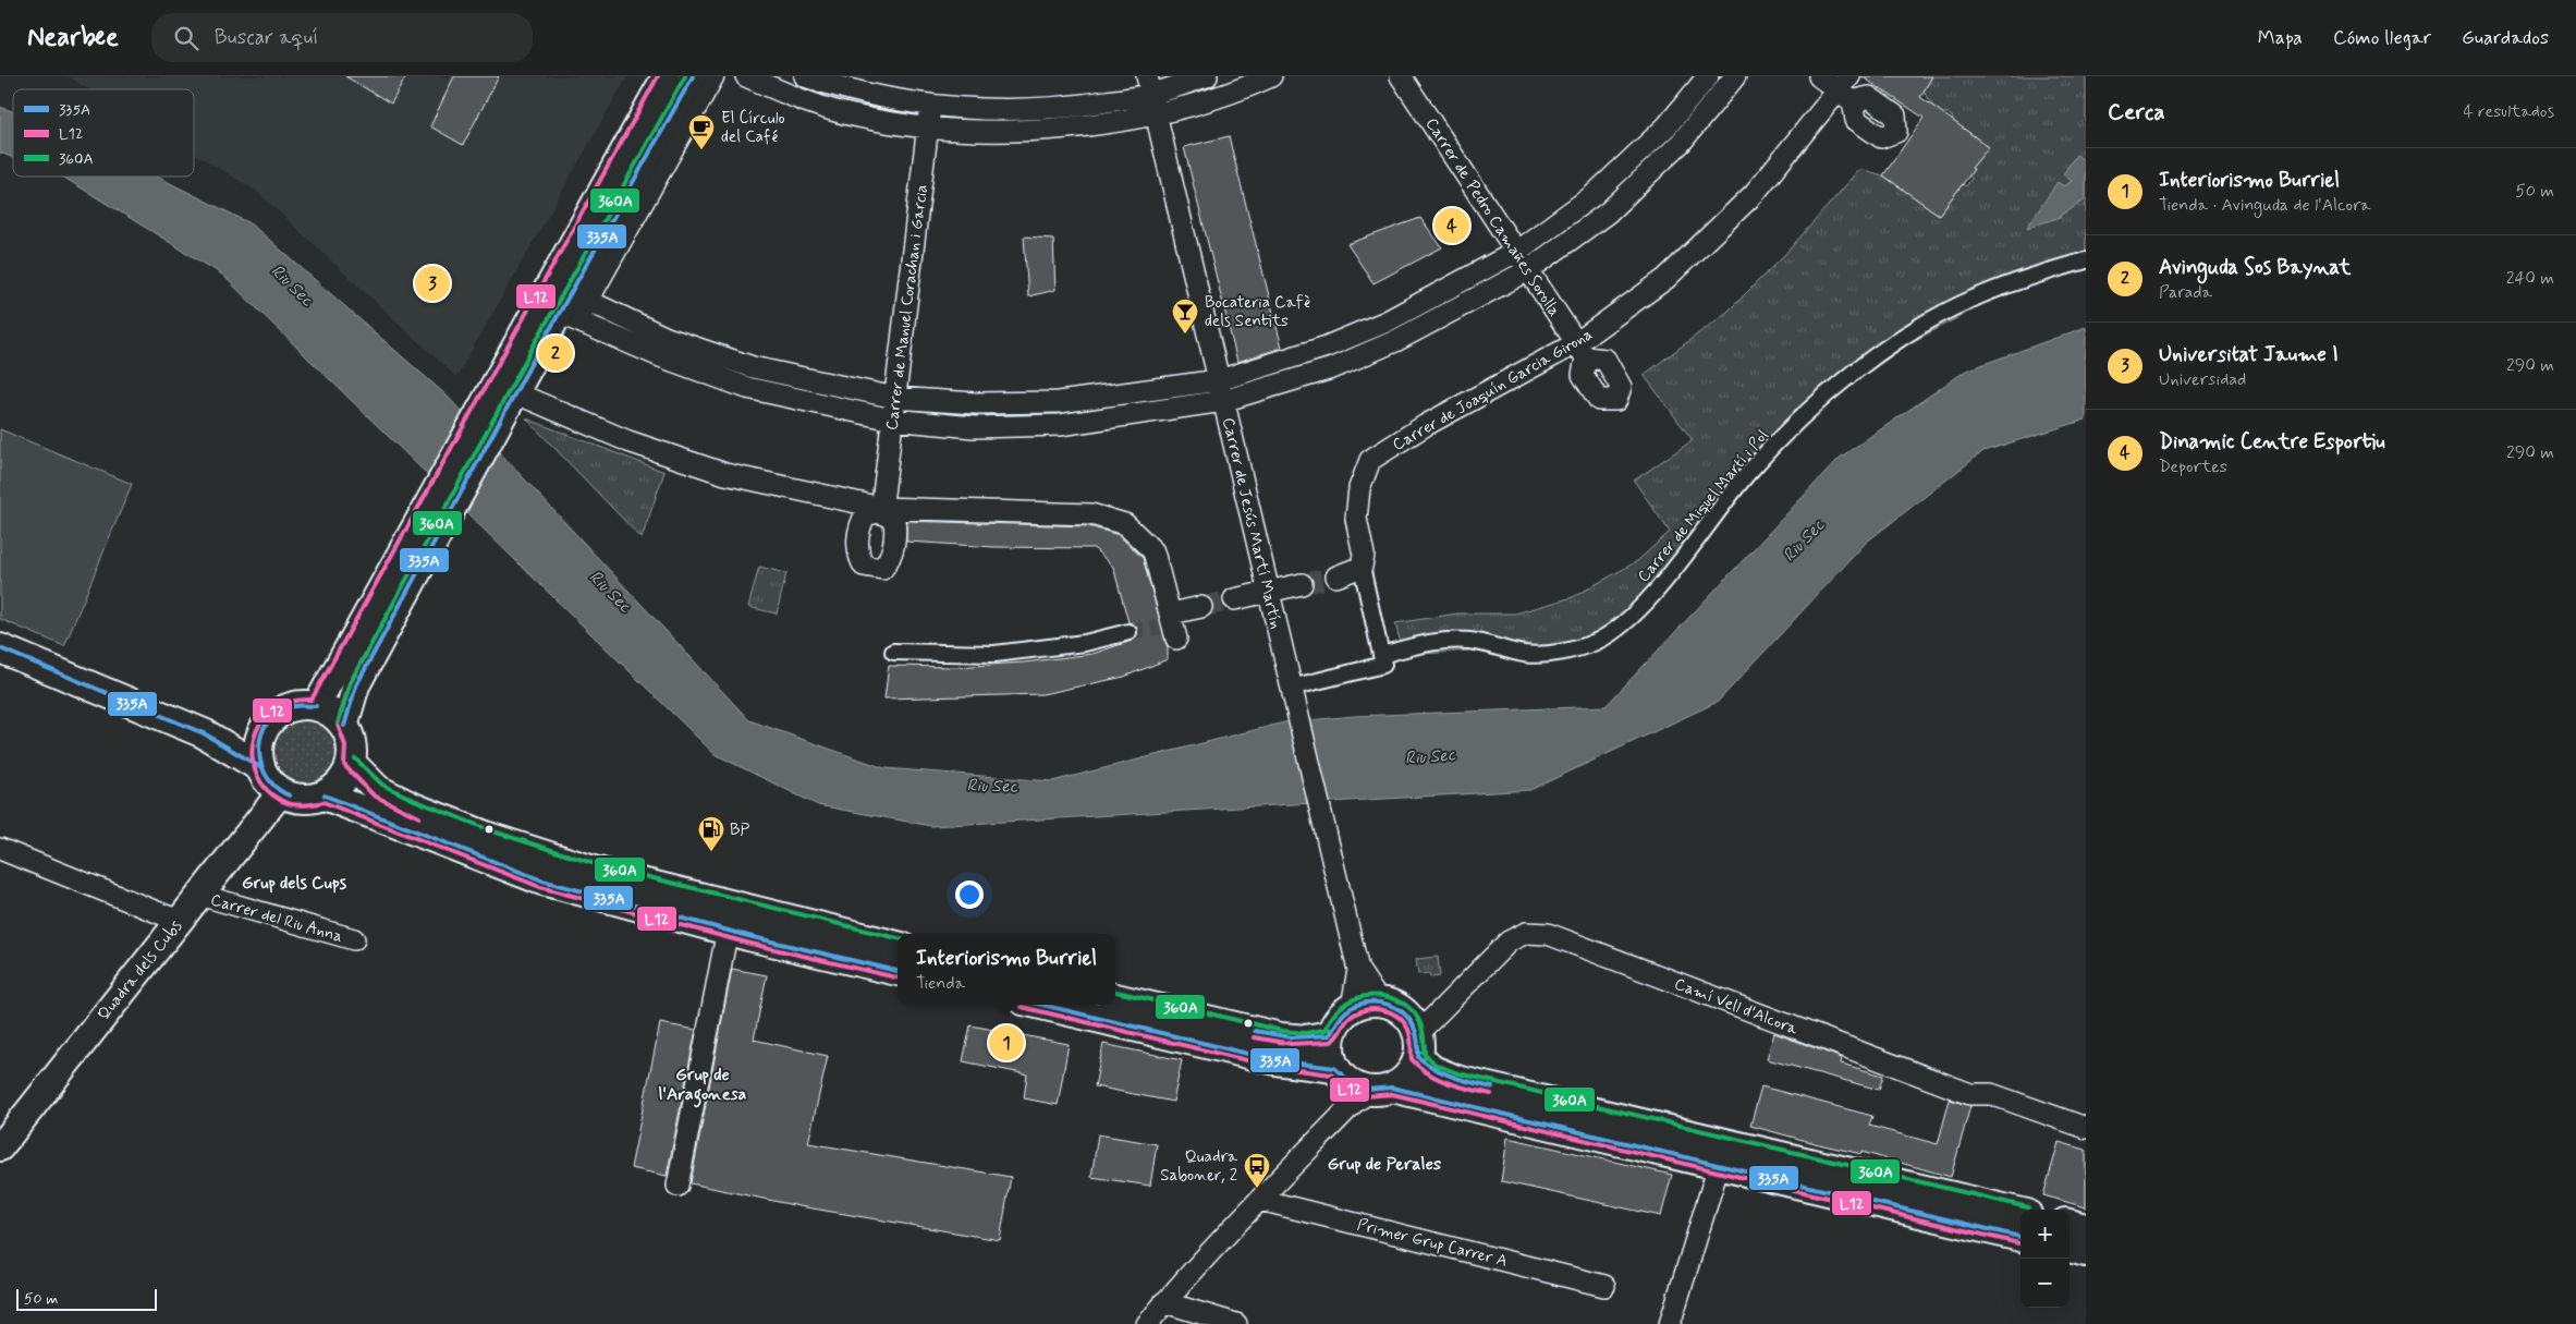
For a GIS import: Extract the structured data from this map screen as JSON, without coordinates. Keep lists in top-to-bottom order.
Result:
{
  "streets": {
    "street": [
      "Carrer de Pedro Camañes Sorolla",
      "Carrer de Manuel Corachan i Garcia",
      "Carrer de Joaquín Garcia Girona",
      "Carrer de Miquel Martí i Pol",
      "Carrer de Jesús Martí Martín",
      "Carrer del Riu Anna",
      "Quadra dels Cubs",
      "Camí Vell d'Alcora",
      "Primer Grup Carrer A"
    ]
  },
  "crossings": [
    ["Carrer de Pedro Camañes Sorolla", "Carrer de Joaquín Garcia Girona"],
    ["Carrer de Joaquín Garcia Girona", "Carrer de Miquel Martí i Pol"],
    ["Carrer de Miquel Martí i Pol", "Carrer de Jesús Martí Martín"],
    ["Carrer de Jesús Martí Martín", "Camí Vell d'Alcora"],
    ["Carrer del Riu Anna", "Quadra dels Cubs"]
  ],
  "districts": ["Grup dels Cups", "Grup de l'Aragonesa", "Grup de Perales"],
  "water": ["Riu Sec"],
  "places": {
    "cafe": ["El Círculo del Café"],
    "bar": ["Bocateria Cafè dels Sentits"],
    "fuel station": ["BP"],
    "bus stop": ["Quadra Saboner, 2"]
  },
  "lines": ["transit line 335A", "transit line L12", "transit line 360A"],
  "legend": ["335A", "L12", "360A"],
  "scale_bar": "50 m",
  "page": {
    "header": "Nearbee",
    "search": "Buscar aquí",
    "nav": ["Mapa", "Cómo llegar", "Guardados"],
    "heading": ["Cerca", "4 resultados"],
    "list": [
      {
        "mark": "1",
        "name": "Interiorismo Burriel",
        "note": "Tienda · Avinguda de l'Alcora",
        "value": "50 m"
      },
      {
        "mark": "2",
        "name": "Avinguda Sos Baynat",
        "note": "Parada",
        "value": "240 m"
      },
      {
        "mark": "3",
        "name": "Universitat Jaume I",
        "note": "Universidad",
        "value": "290 m"
      },
      {
        "mark": "4",
        "name": "Dinamic Centre Esportiu",
        "note": "Deportes",
        "value": "290 m"
      }
    ],
    "pins": [
      "4",
      "3",
      "2",
      "1"
    ],
    "popup": ["Interiorismo Burriel", "Tienda"],
    "map_buttons": ["+", "−"],
    "scale": "50 m"
  }
}
